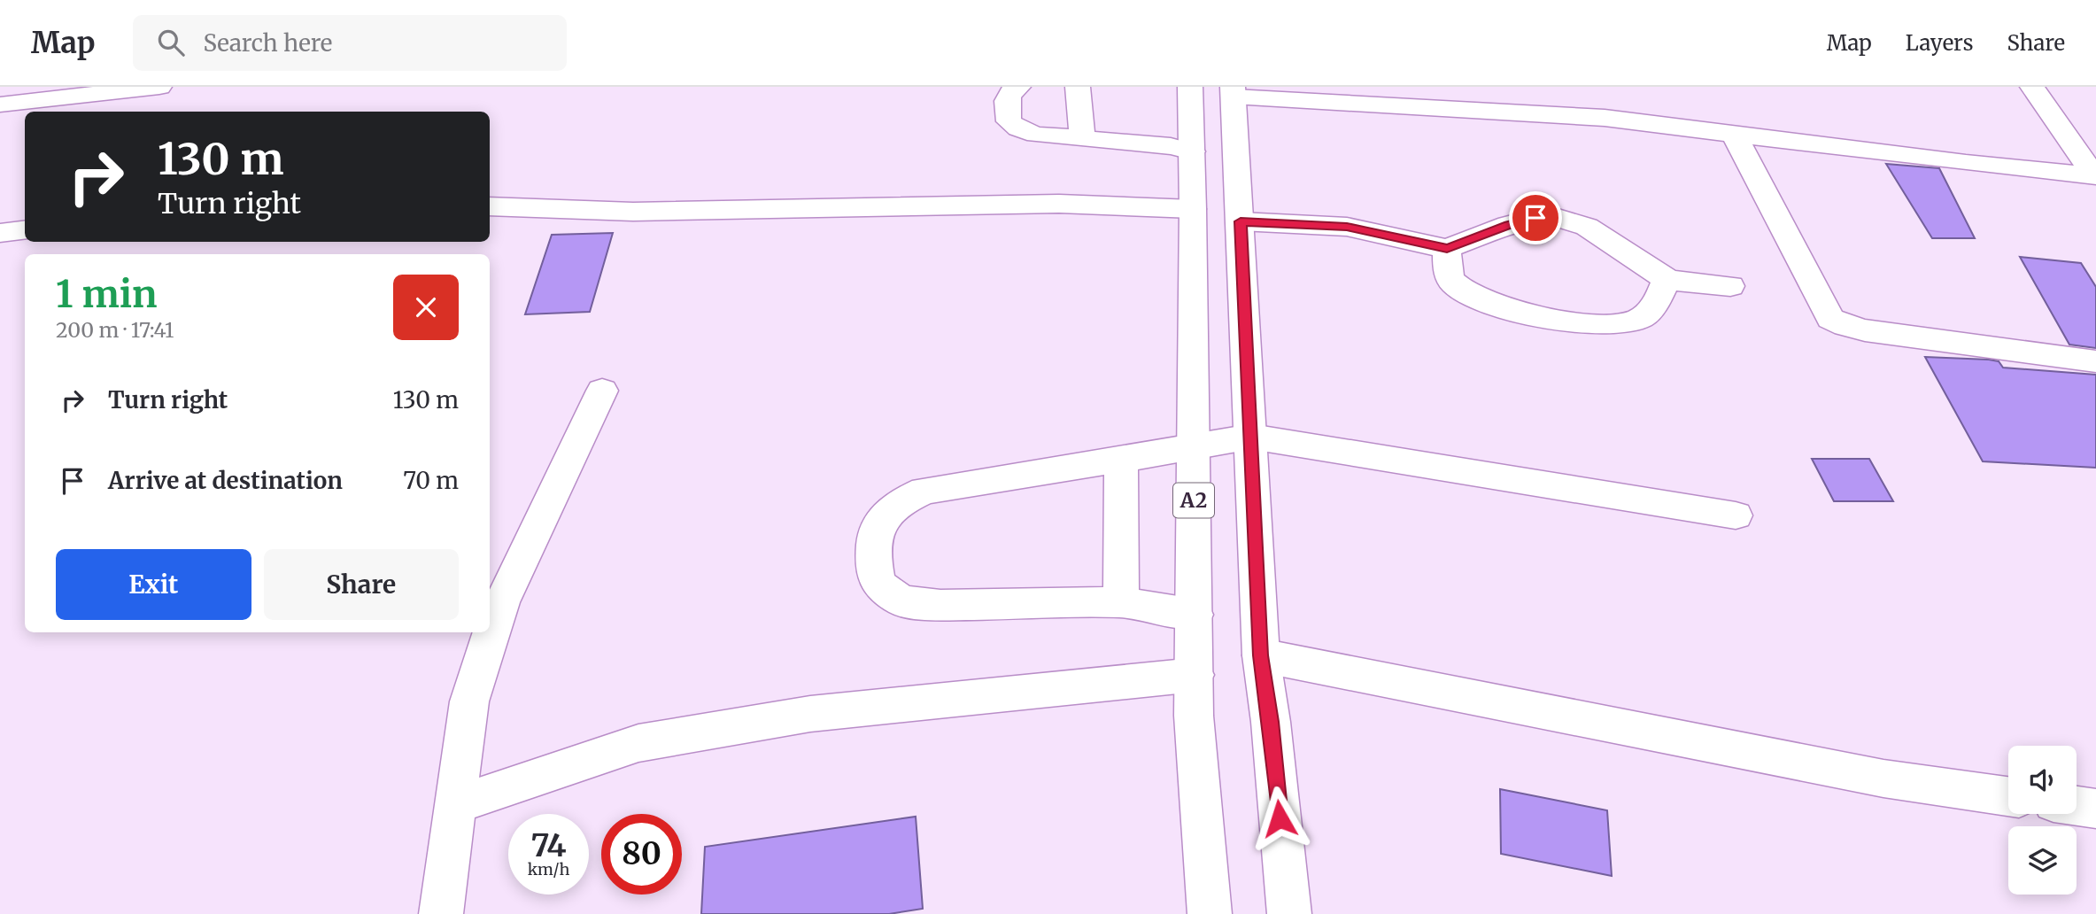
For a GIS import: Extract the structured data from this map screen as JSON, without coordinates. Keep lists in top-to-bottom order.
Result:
{
  "streets": {
    "main road": ["A2"]
  },
  "page": {
    "header": "Map",
    "search": "Search here",
    "nav": ["Map", "Layers", "Share"],
    "turn": ["130 m", "Turn right"],
    "heading": ["1 min", "200 m · 17:41"],
    "list": [
      {
        "name": "Turn right",
        "value": "130 m"
      },
      {
        "name": "Arrive at destination",
        "value": "70 m"
      }
    ],
    "buttons": ["Exit", "Share"],
    "speed": "74 km/h",
    "limit": "80"
  }
}
